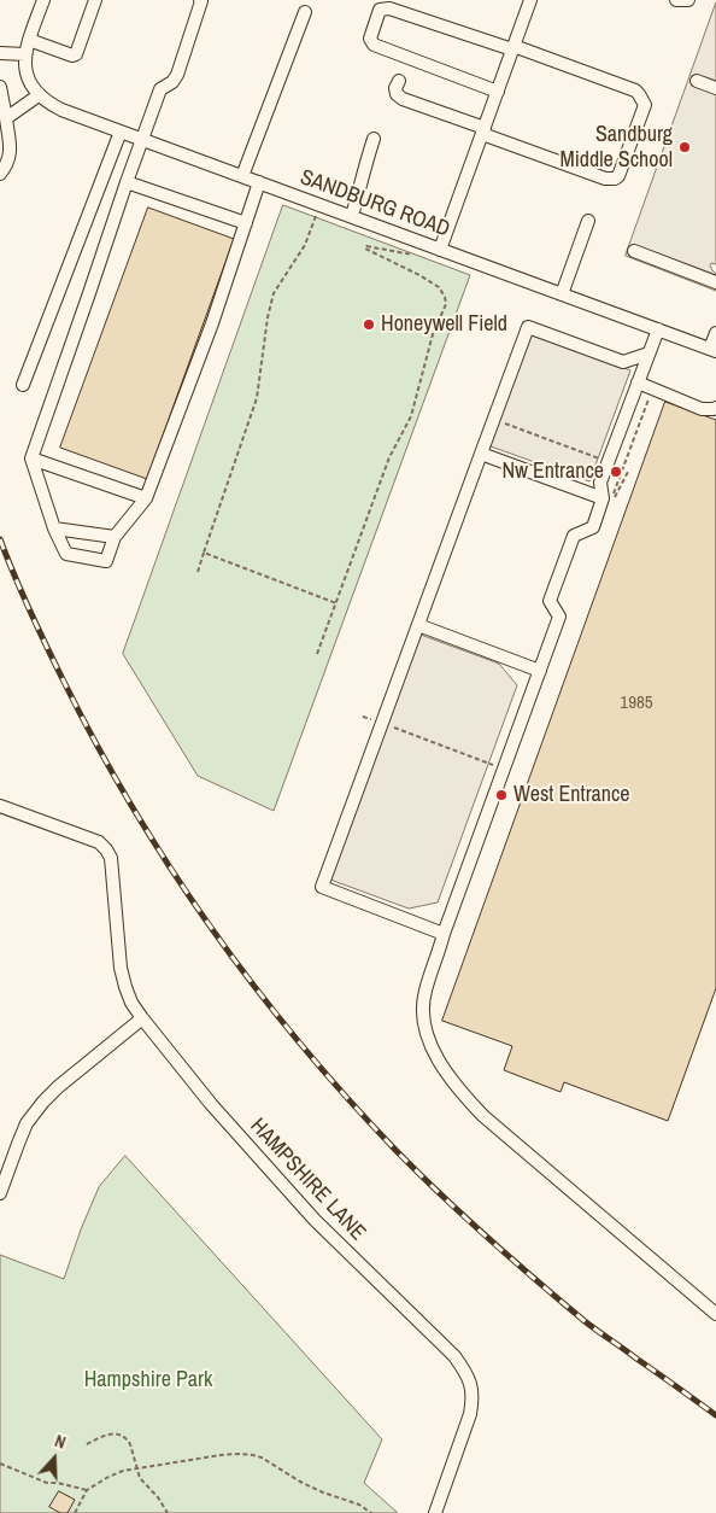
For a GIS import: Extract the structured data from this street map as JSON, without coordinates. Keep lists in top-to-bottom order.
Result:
{
  "streets": {
    "street": ["SANDBURG ROAD", "HAMPSHIRE LANE"]
  },
  "parks": ["Hampshire Park"],
  "places": [
    "Sandburg Middle School",
    "Honeywell Field",
    "Nw Entrance",
    "West Entrance"
  ],
  "house_numbers": ["1985"],
  "north": "top"
}
